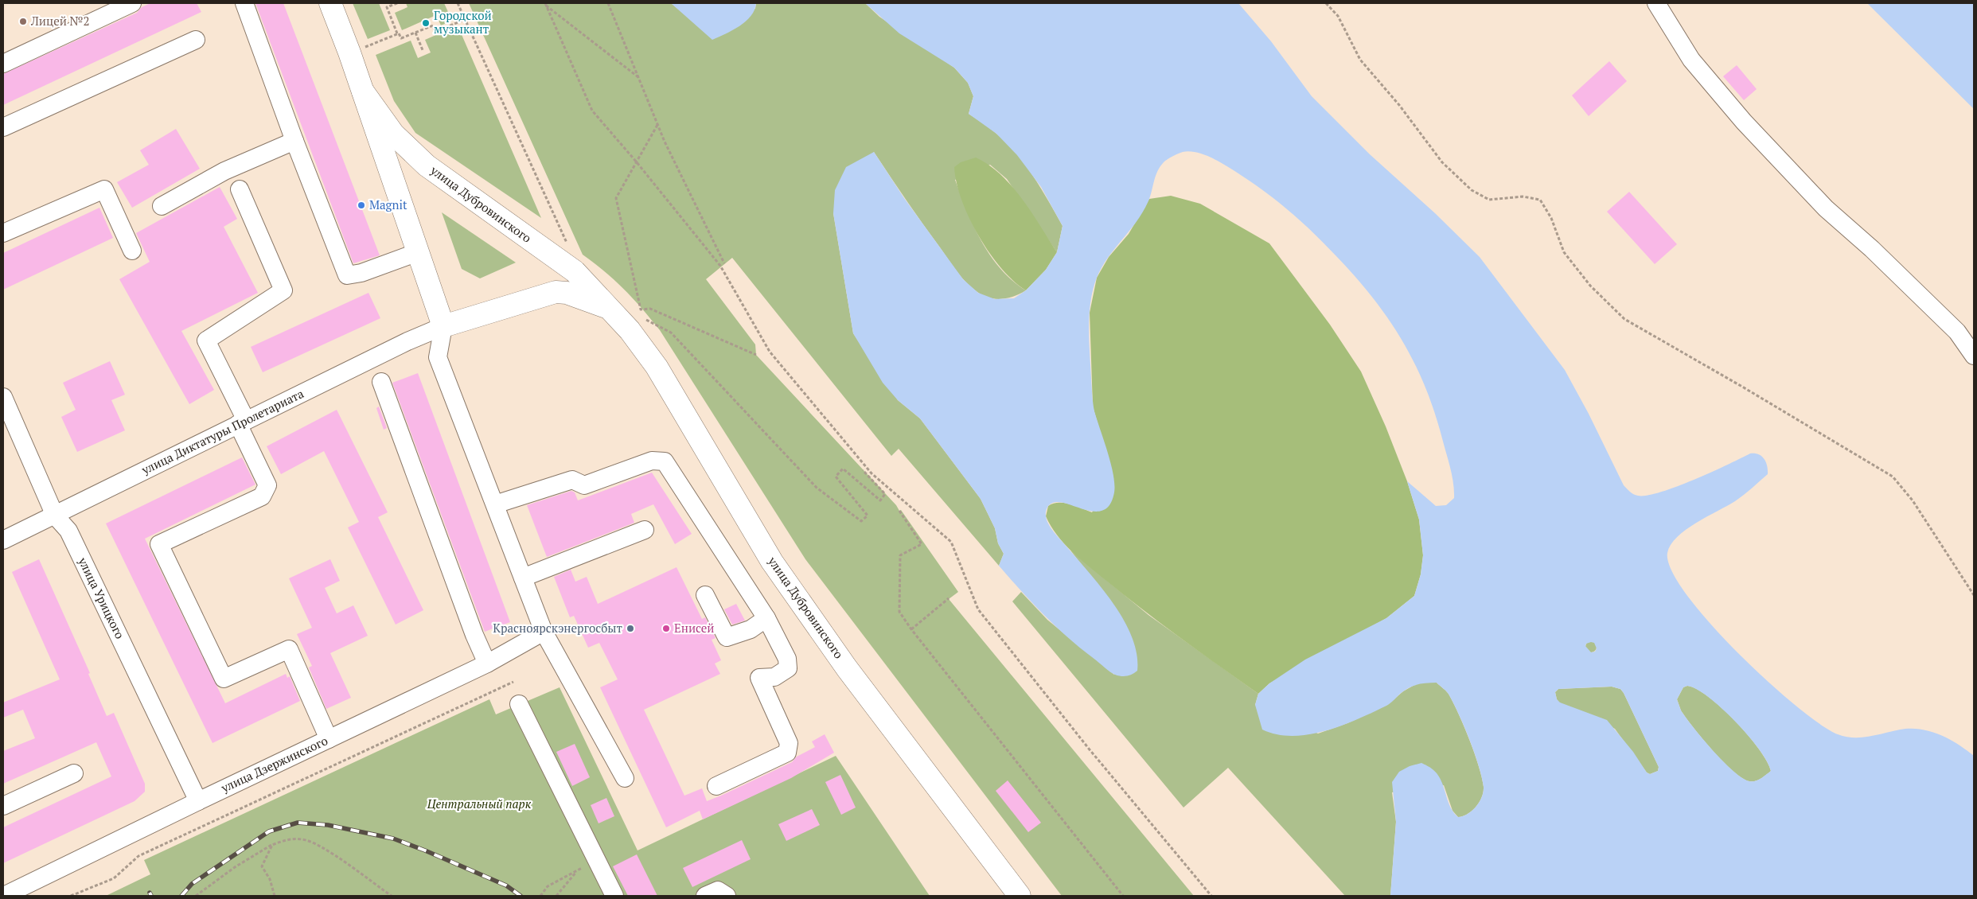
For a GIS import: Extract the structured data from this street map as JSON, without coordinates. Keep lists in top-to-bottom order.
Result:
{
  "streets": {
    "main road": ["улица Дубровинского"],
    "street": ["улица Диктатуры Пролетариата", "улица Урицкого", "улица Дзержинского"]
  },
  "crossings": [
    ["улица Дубровинского", "улица Диктатуры Пролетариата"],
    ["улица Дубровинского", "улица Дзержинского"],
    ["улица Диктатуры Пролетариата", "улица Урицкого"],
    ["улица Урицкого", "улица Дзержинского"]
  ],
  "parks": ["Центральный парк"],
  "places": [
    "Лицей №2",
    "Городской музыкант",
    "Magnit",
    "Красноярскэнергосбыт",
    "Енисей"
  ]
}
